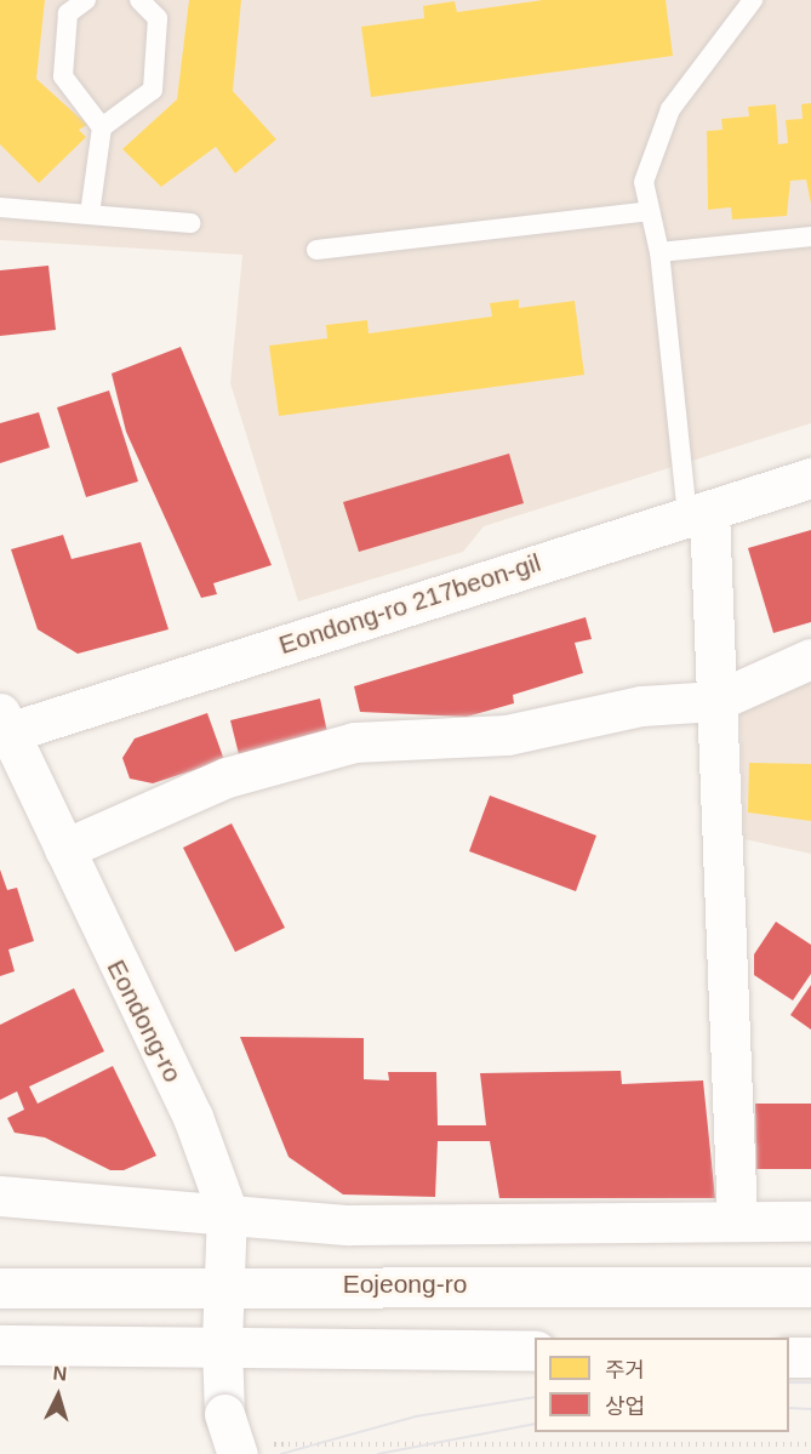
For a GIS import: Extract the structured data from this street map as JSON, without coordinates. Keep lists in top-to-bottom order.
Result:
{
  "streets": {
    "street": ["Eondong-ro 217beon-gil", "Eondong-ro", "Eojeong-ro"]
  },
  "crossings": [
    ["Eondong-ro 217beon-gil", "Eondong-ro"],
    ["Eondong-ro", "Eojeong-ro"]
  ],
  "legend": ["주거", "상업"],
  "north": "top"
}
